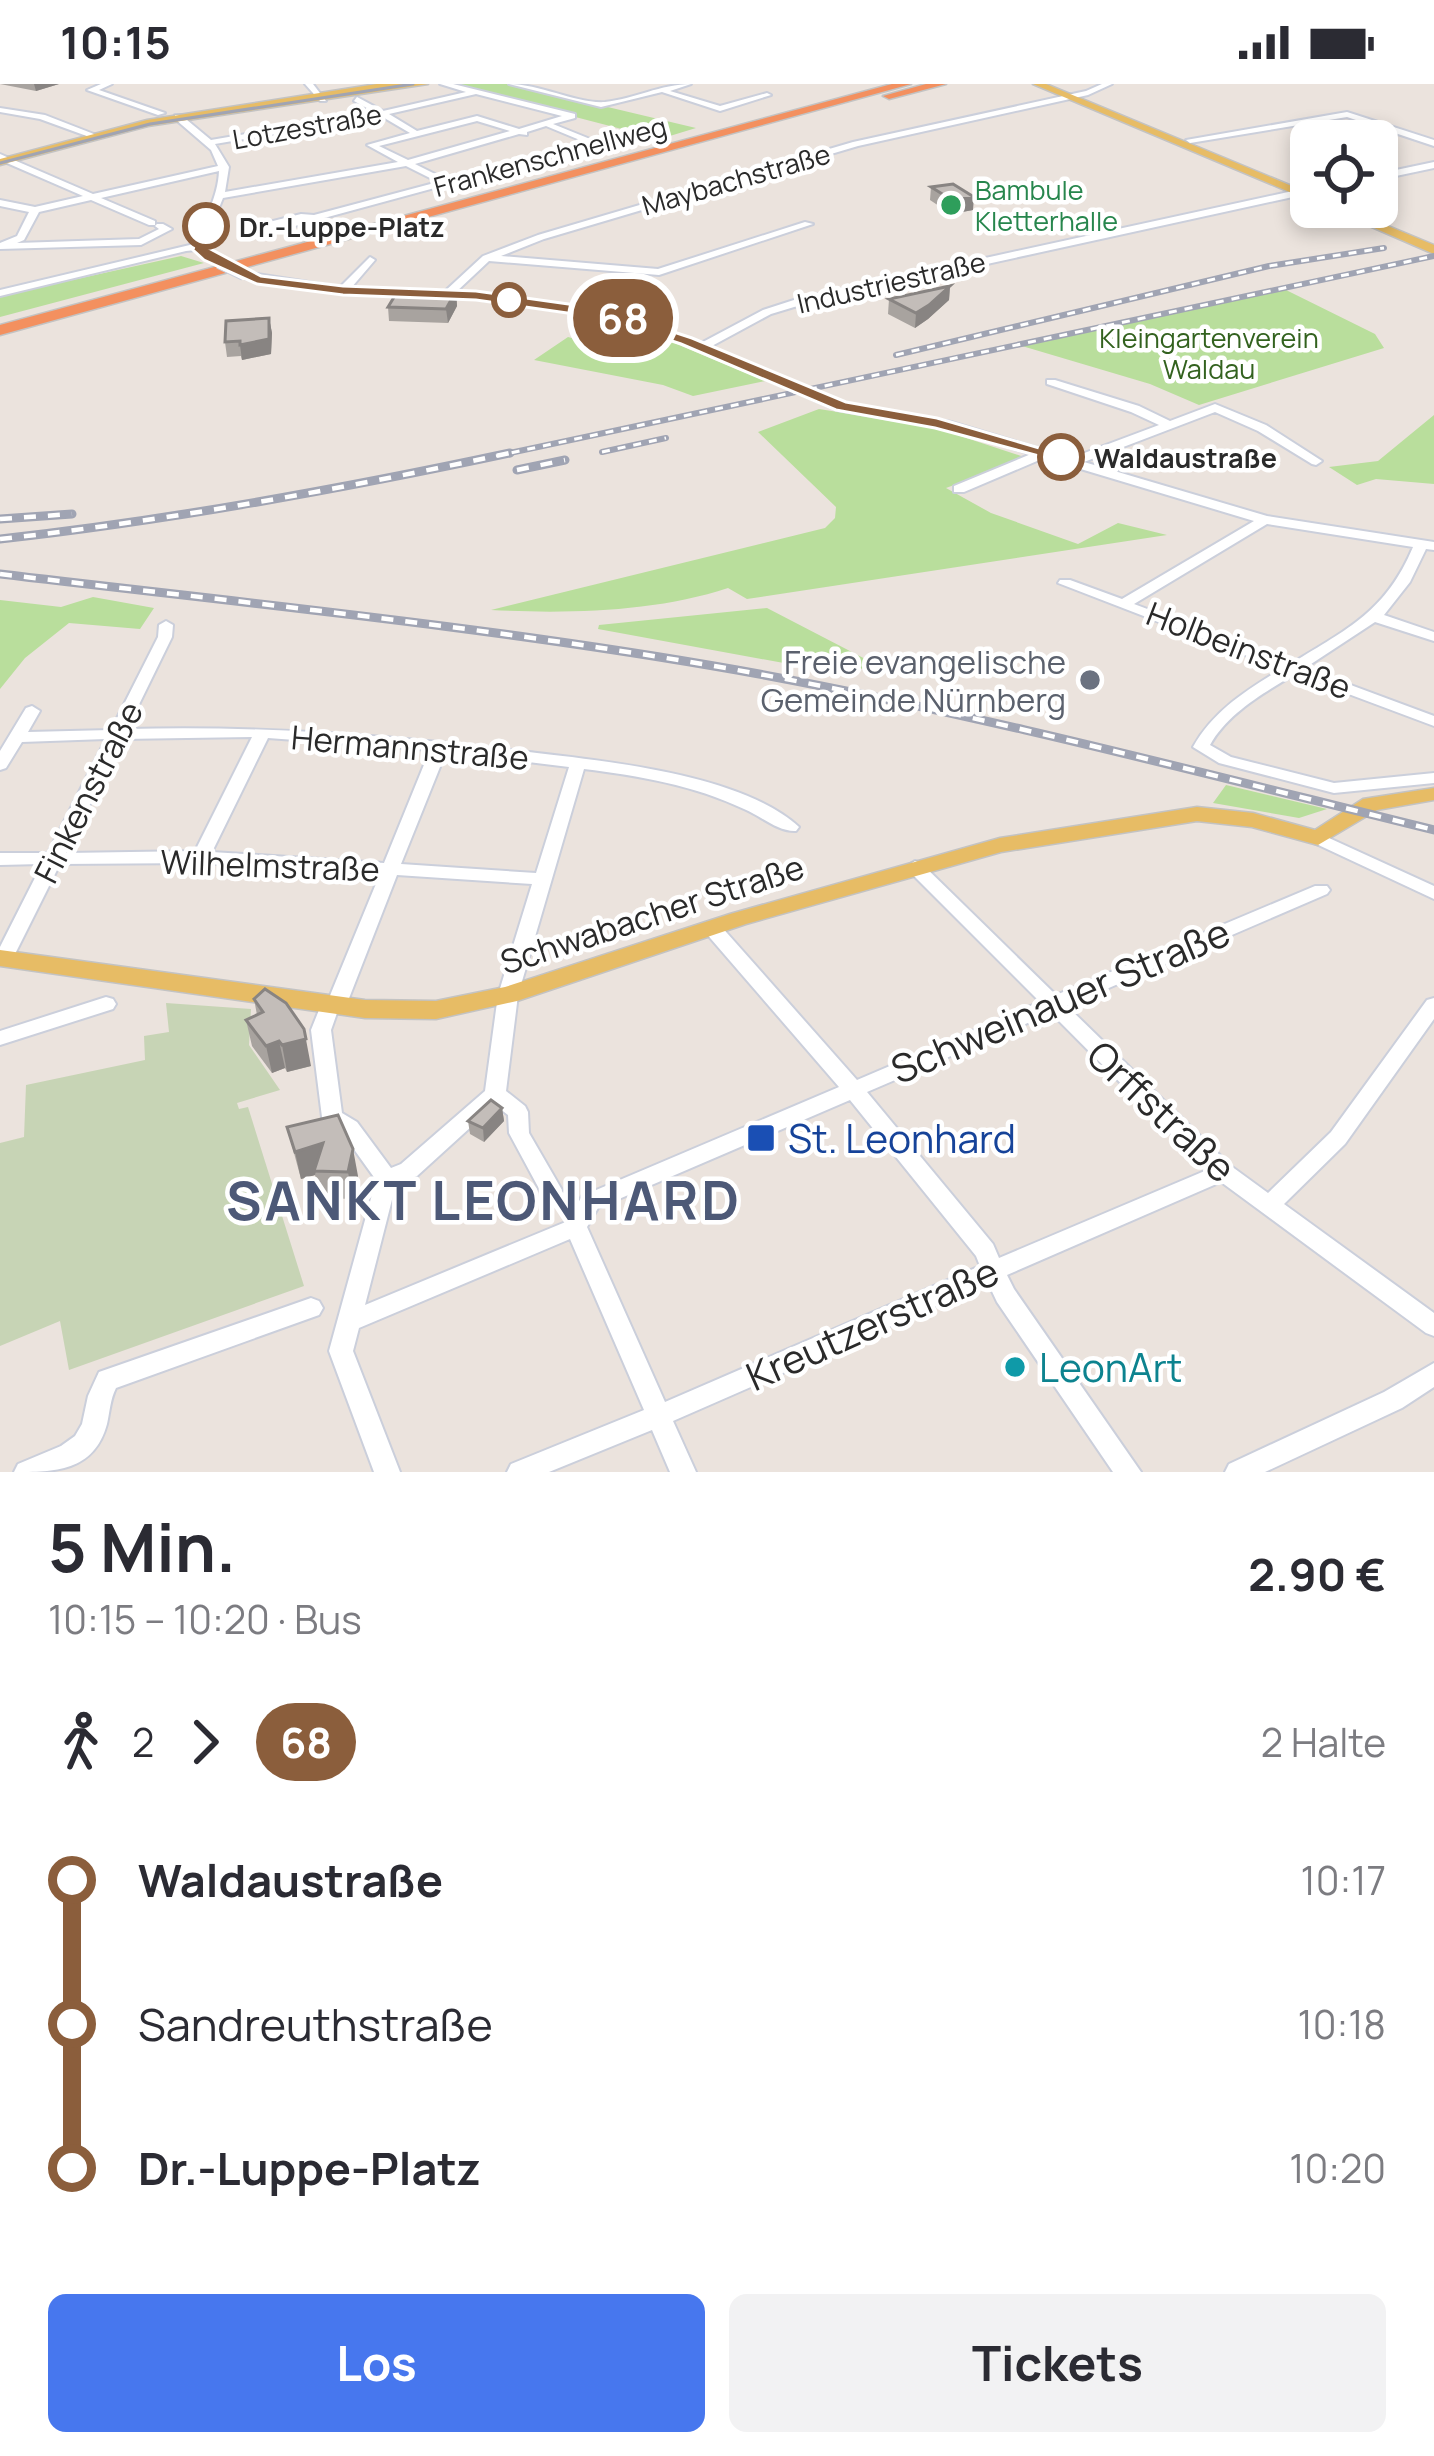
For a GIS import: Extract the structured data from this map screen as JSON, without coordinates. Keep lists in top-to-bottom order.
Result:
{
  "streets": {
    "highway": ["Frankenschnellweg"],
    "main road": ["Schwabacher Straße"],
    "street": [
      "Lotzestraße",
      "Maybachstraße",
      "Industriestraße",
      "Holbeinstraße",
      "Hermannstraße",
      "Finkenstraße",
      "Wilhelmstraße",
      "Schweinauer Straße",
      "Orffstraße",
      "Kreutzerstraße"
    ]
  },
  "crossings": [
    ["Hermannstraße", "Finkenstraße"],
    ["Finkenstraße", "Wilhelmstraße"],
    ["Finkenstraße", "Schwabacher Straße"],
    ["Schwabacher Straße", "Orffstraße"],
    ["Schweinauer Straße", "Orffstraße"],
    ["Orffstraße", "Kreutzerstraße"]
  ],
  "districts": ["SANKT LEONHARD"],
  "parks": ["Kleingartenverein Waldau"],
  "places": {
    "other": [
      "Bambule Kletterhalle",
      "Dr.-Luppe-Platz",
      "Waldaustraße",
      "Freie evangelische Gemeinde Nürnberg",
      "LeonArt"
    ],
    "transit": ["St. Leonhard"]
  },
  "lines": ["bus line 68"],
  "page": {
    "status": "10:15",
    "on_map": "68",
    "heading": ["5 Min.", "10:15 – 10:20 · Bus", "2.90 €"],
    "legs": ["2", "68", "2 Halte"],
    "list": [
      {
        "name": "Waldaustraße",
        "value": "10:17"
      },
      {
        "name": "Sandreuthstraße",
        "value": "10:18"
      },
      {
        "name": "Dr.-Luppe-Platz",
        "value": "10:20"
      }
    ],
    "buttons": ["Los", "Tickets"]
  }
}
